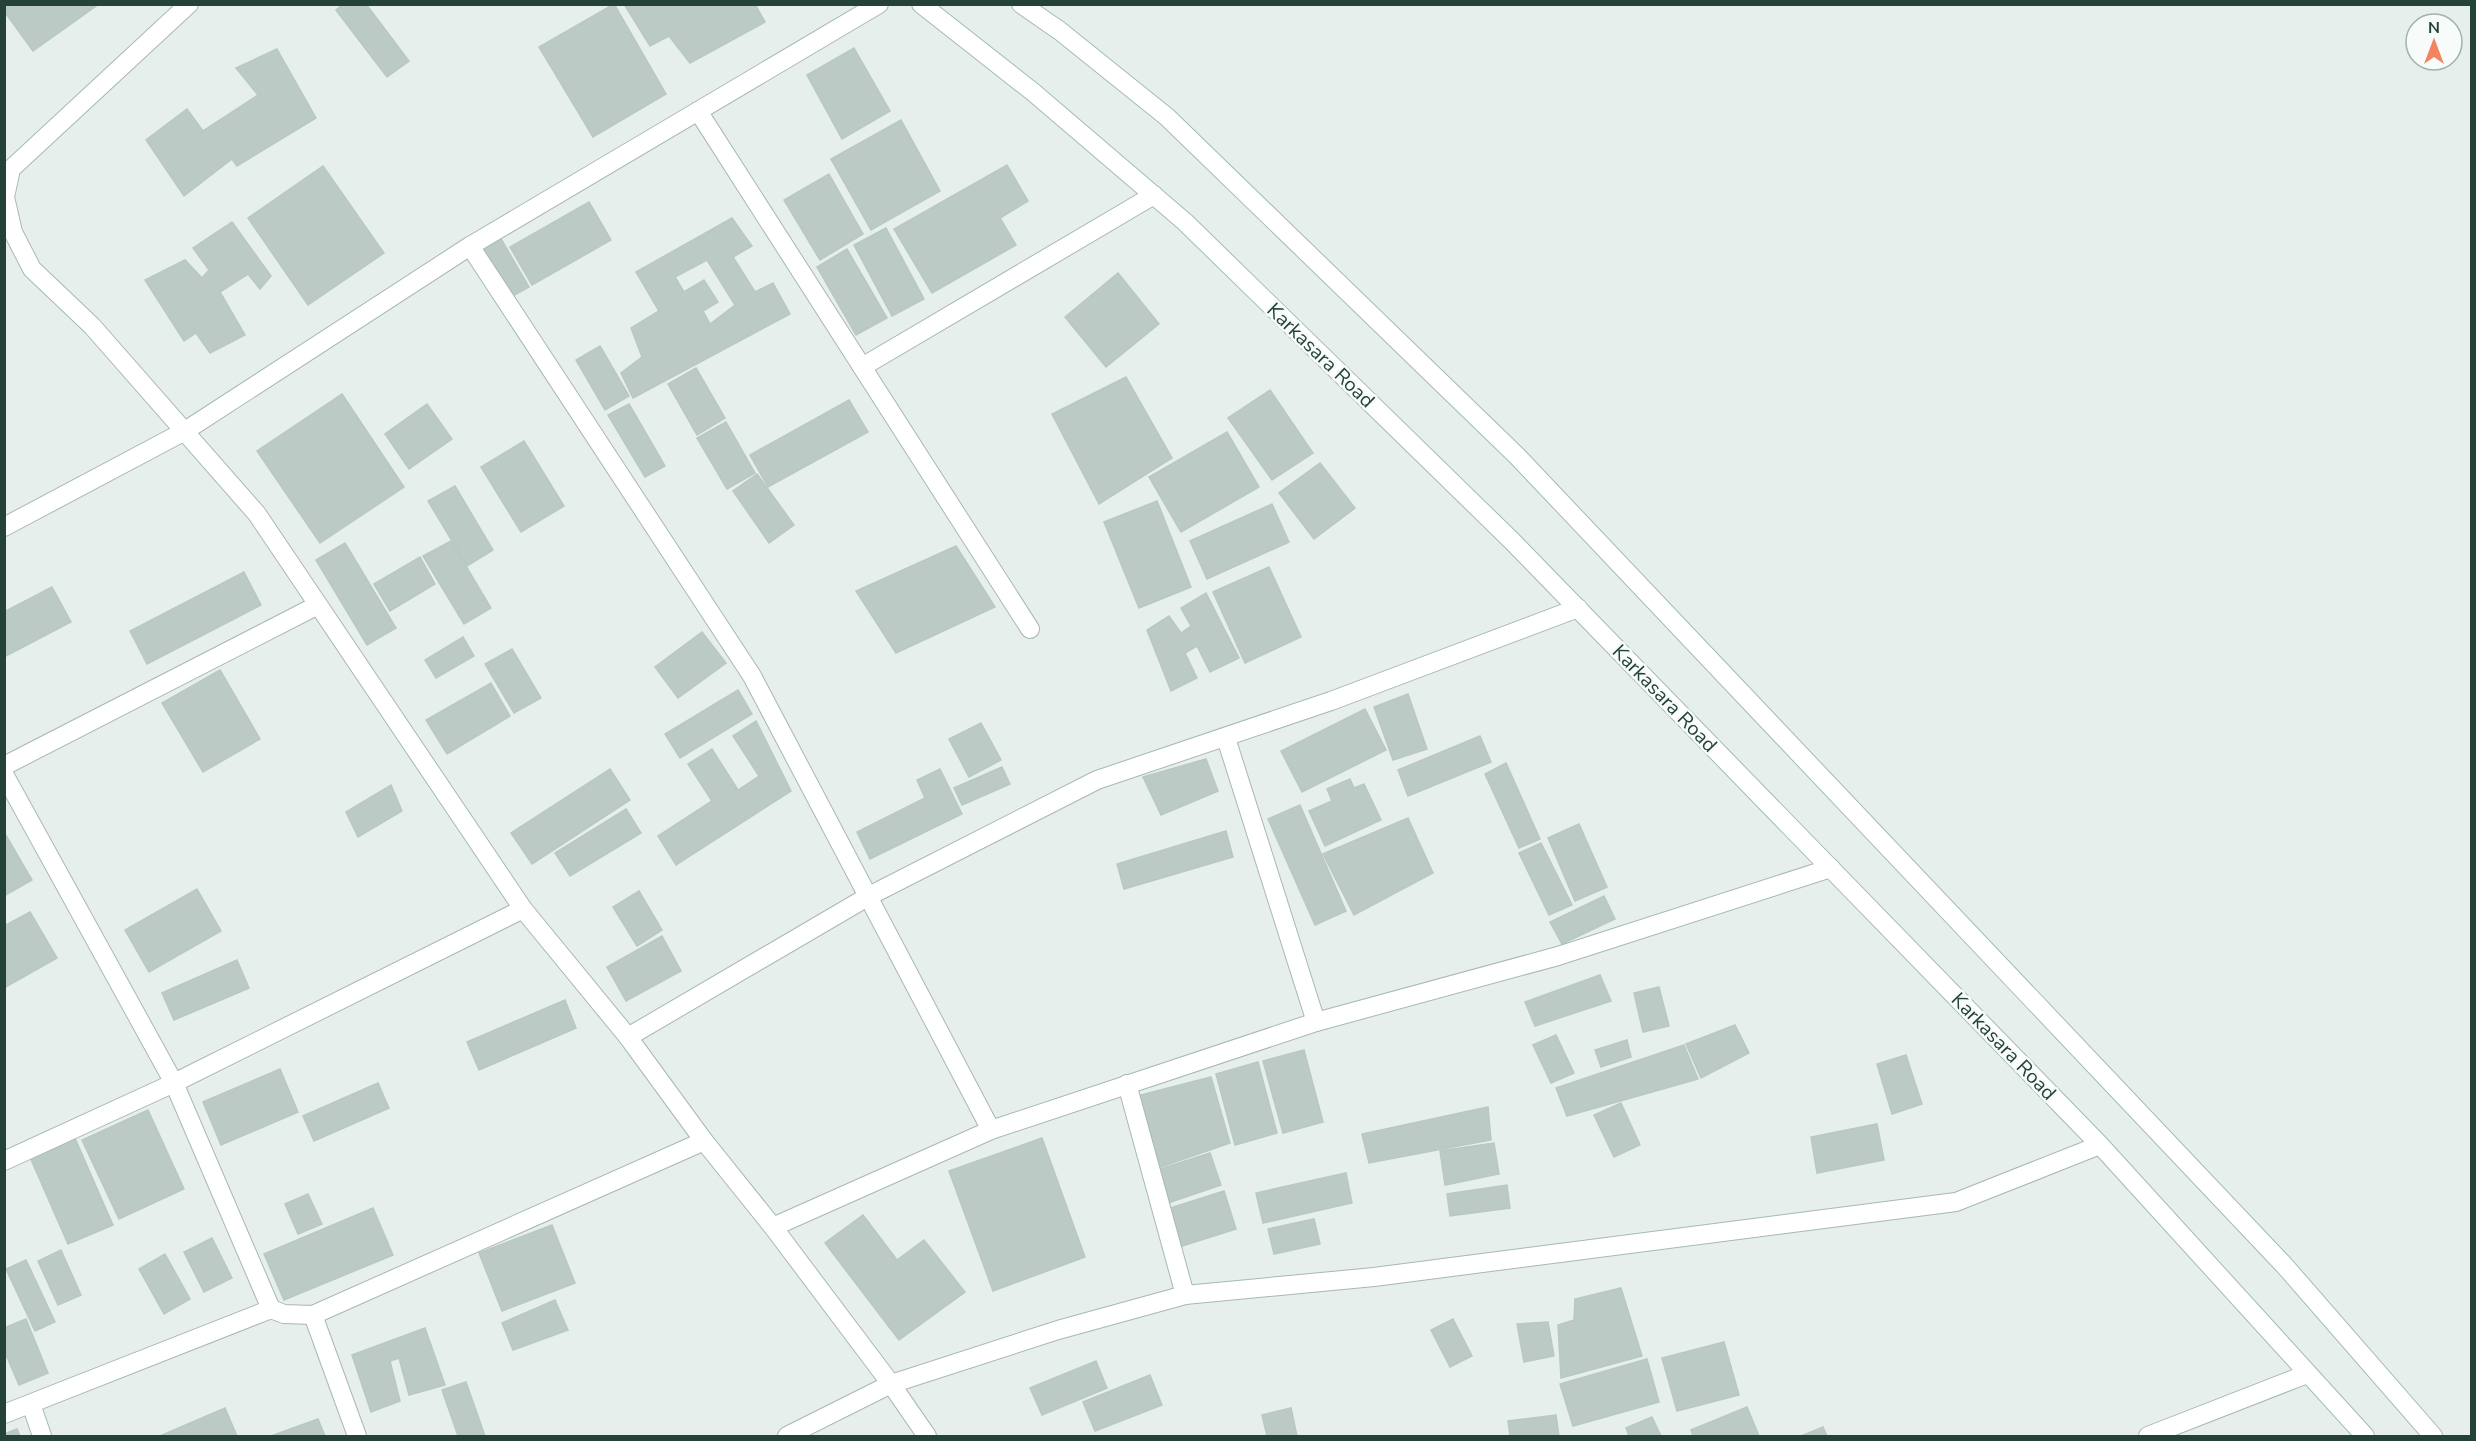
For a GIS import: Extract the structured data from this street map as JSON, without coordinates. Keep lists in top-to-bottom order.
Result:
{
  "streets": {
    "street": ["Karkasara Road"]
  },
  "north": "top"
}
